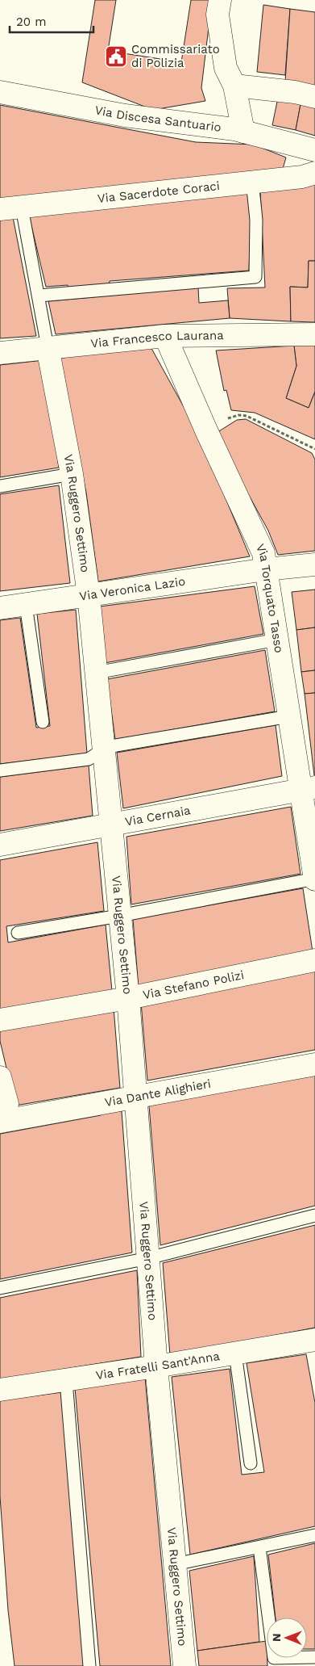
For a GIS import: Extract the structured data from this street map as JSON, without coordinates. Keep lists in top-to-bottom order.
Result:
{
  "streets": {
    "street": [
      "Via Discesa Santuario",
      "Via Sacerdote Coraci",
      "Via Francesco Laurana",
      "Via Ruggero Settimo",
      "Via Veronica Lazio",
      "Via Torquato Tasso",
      "Via Cernaia",
      "Via Stefano Polizi",
      "Via Dante Alighieri",
      "Via Fratelli Sant'Anna"
    ]
  },
  "crossings": [
    ["Via Sacerdote Coraci", "Via Ruggero Settimo"],
    ["Via Francesco Laurana", "Via Ruggero Settimo"],
    ["Via Francesco Laurana", "Via Torquato Tasso"],
    ["Via Ruggero Settimo", "Via Veronica Lazio"],
    ["Via Ruggero Settimo", "Via Cernaia"],
    ["Via Ruggero Settimo", "Via Stefano Polizi"],
    ["Via Ruggero Settimo", "Via Dante Alighieri"],
    ["Via Ruggero Settimo", "Via Fratelli Sant'Anna"],
    ["Via Veronica Lazio", "Via Torquato Tasso"],
    ["Via Torquato Tasso", "Via Cernaia"]
  ],
  "places": {
    "public building": ["Commissariato di Polizia"]
  },
  "scale_bar": "20 m",
  "north": "left"
}
